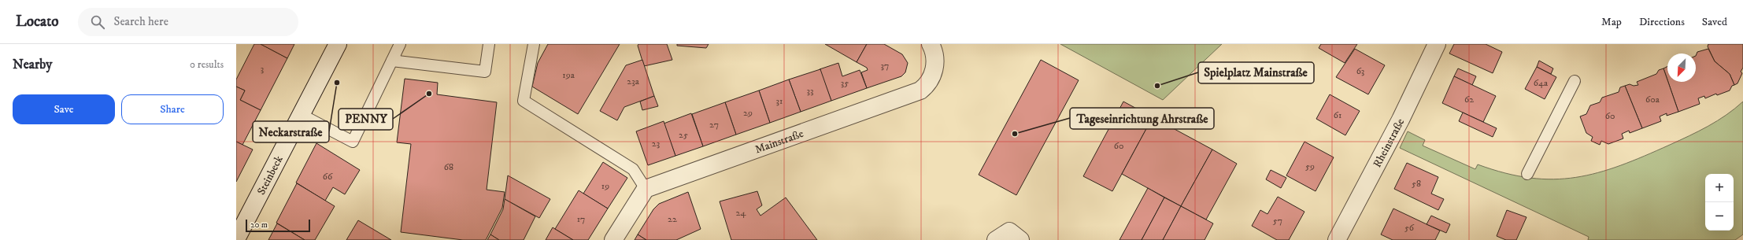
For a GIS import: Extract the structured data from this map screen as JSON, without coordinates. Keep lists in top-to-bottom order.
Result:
{
  "streets": {
    "street": ["Mainstraße", "Rheinstraße", "Steinbeck"]
  },
  "places": [
    "Neckarstraße",
    "Spielplatz Mainstraße",
    "PENNY",
    "Tageseinrichtung Ahrstraße"
  ],
  "house_numbers": [
    "37",
    "3",
    "63",
    "19a",
    "23a",
    "35",
    "64a",
    "33",
    "62",
    "60a",
    "31",
    "29",
    "61",
    "60",
    "27",
    "25",
    "23",
    "60",
    "59",
    "68",
    "66",
    "58",
    "19",
    "24",
    "17",
    "22",
    "57",
    "56"
  ],
  "scale_bar": "20 m",
  "north": "bottom left",
  "page": {
    "header": "Locato",
    "search": "Search here",
    "nav": ["Map", "Directions", "Saved"],
    "heading": ["Nearby", "0 results"],
    "buttons": ["Save", "Share"],
    "map_buttons": ["+", "−"],
    "scale": "20 m"
  }
}
